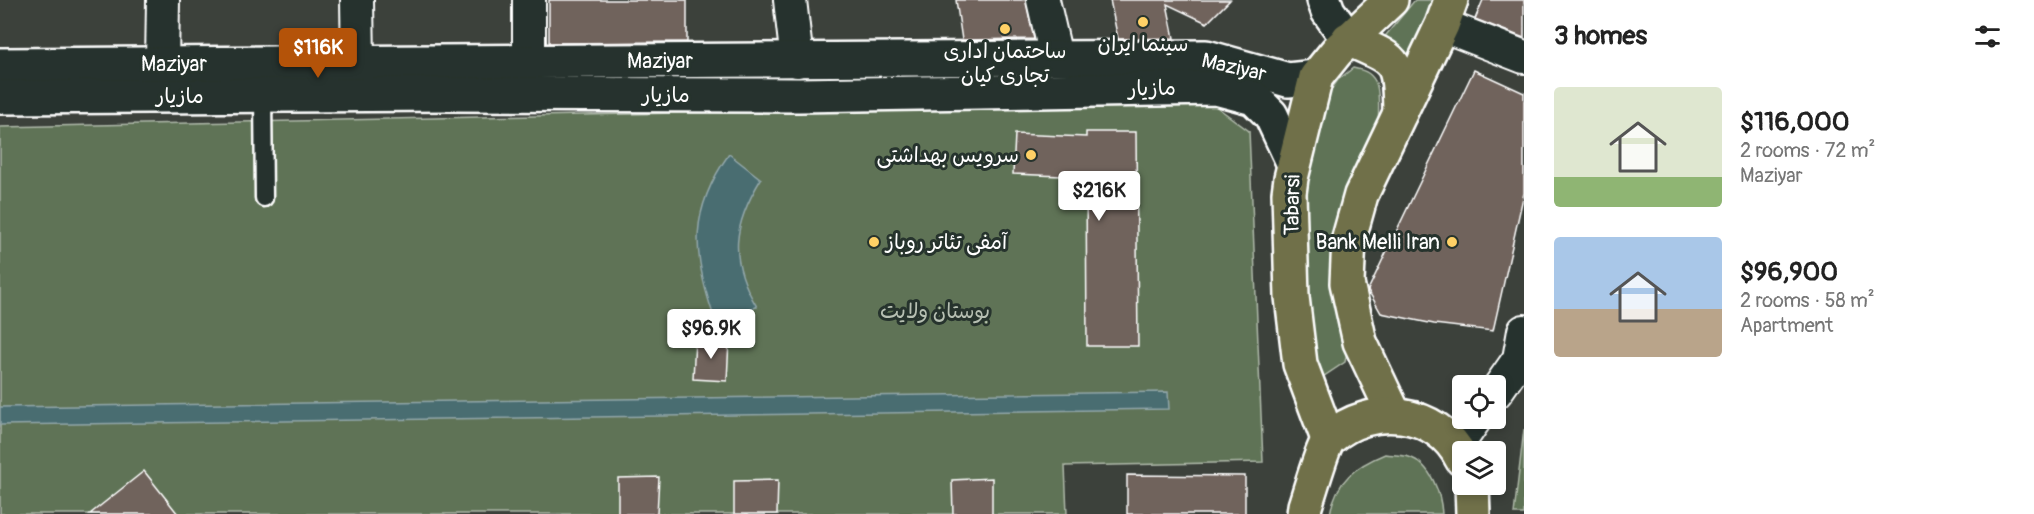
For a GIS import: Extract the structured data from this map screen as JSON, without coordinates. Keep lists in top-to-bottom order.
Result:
{
  "streets": {
    "main road": ["Maziyar", "مازیار", "Tabarsi"]
  },
  "crossings": [
    ["Maziyar", "مازیار"],
    ["Maziyar", "Tabarsi"],
    ["مازیار", "Tabarsi"]
  ],
  "parks": ["بوستان ولایت"],
  "places": [
    "سینما ایران",
    "ساحتمان اداری تجاری کیان",
    "سرویس بهداشتی",
    "آمفی تئاتر روباز",
    "Bank Melli Iran"
  ],
  "page": {
    "heading": "3 homes",
    "price": ["$116K", "$216K", "$96.9K"],
    "list": [
      {
        "name": "$116,000",
        "note": "2 rooms · 72 m² · Maziyar"
      },
      {
        "name": "$96,900",
        "note": "2 rooms · 58 m² · Apartment"
      }
    ]
  }
}
